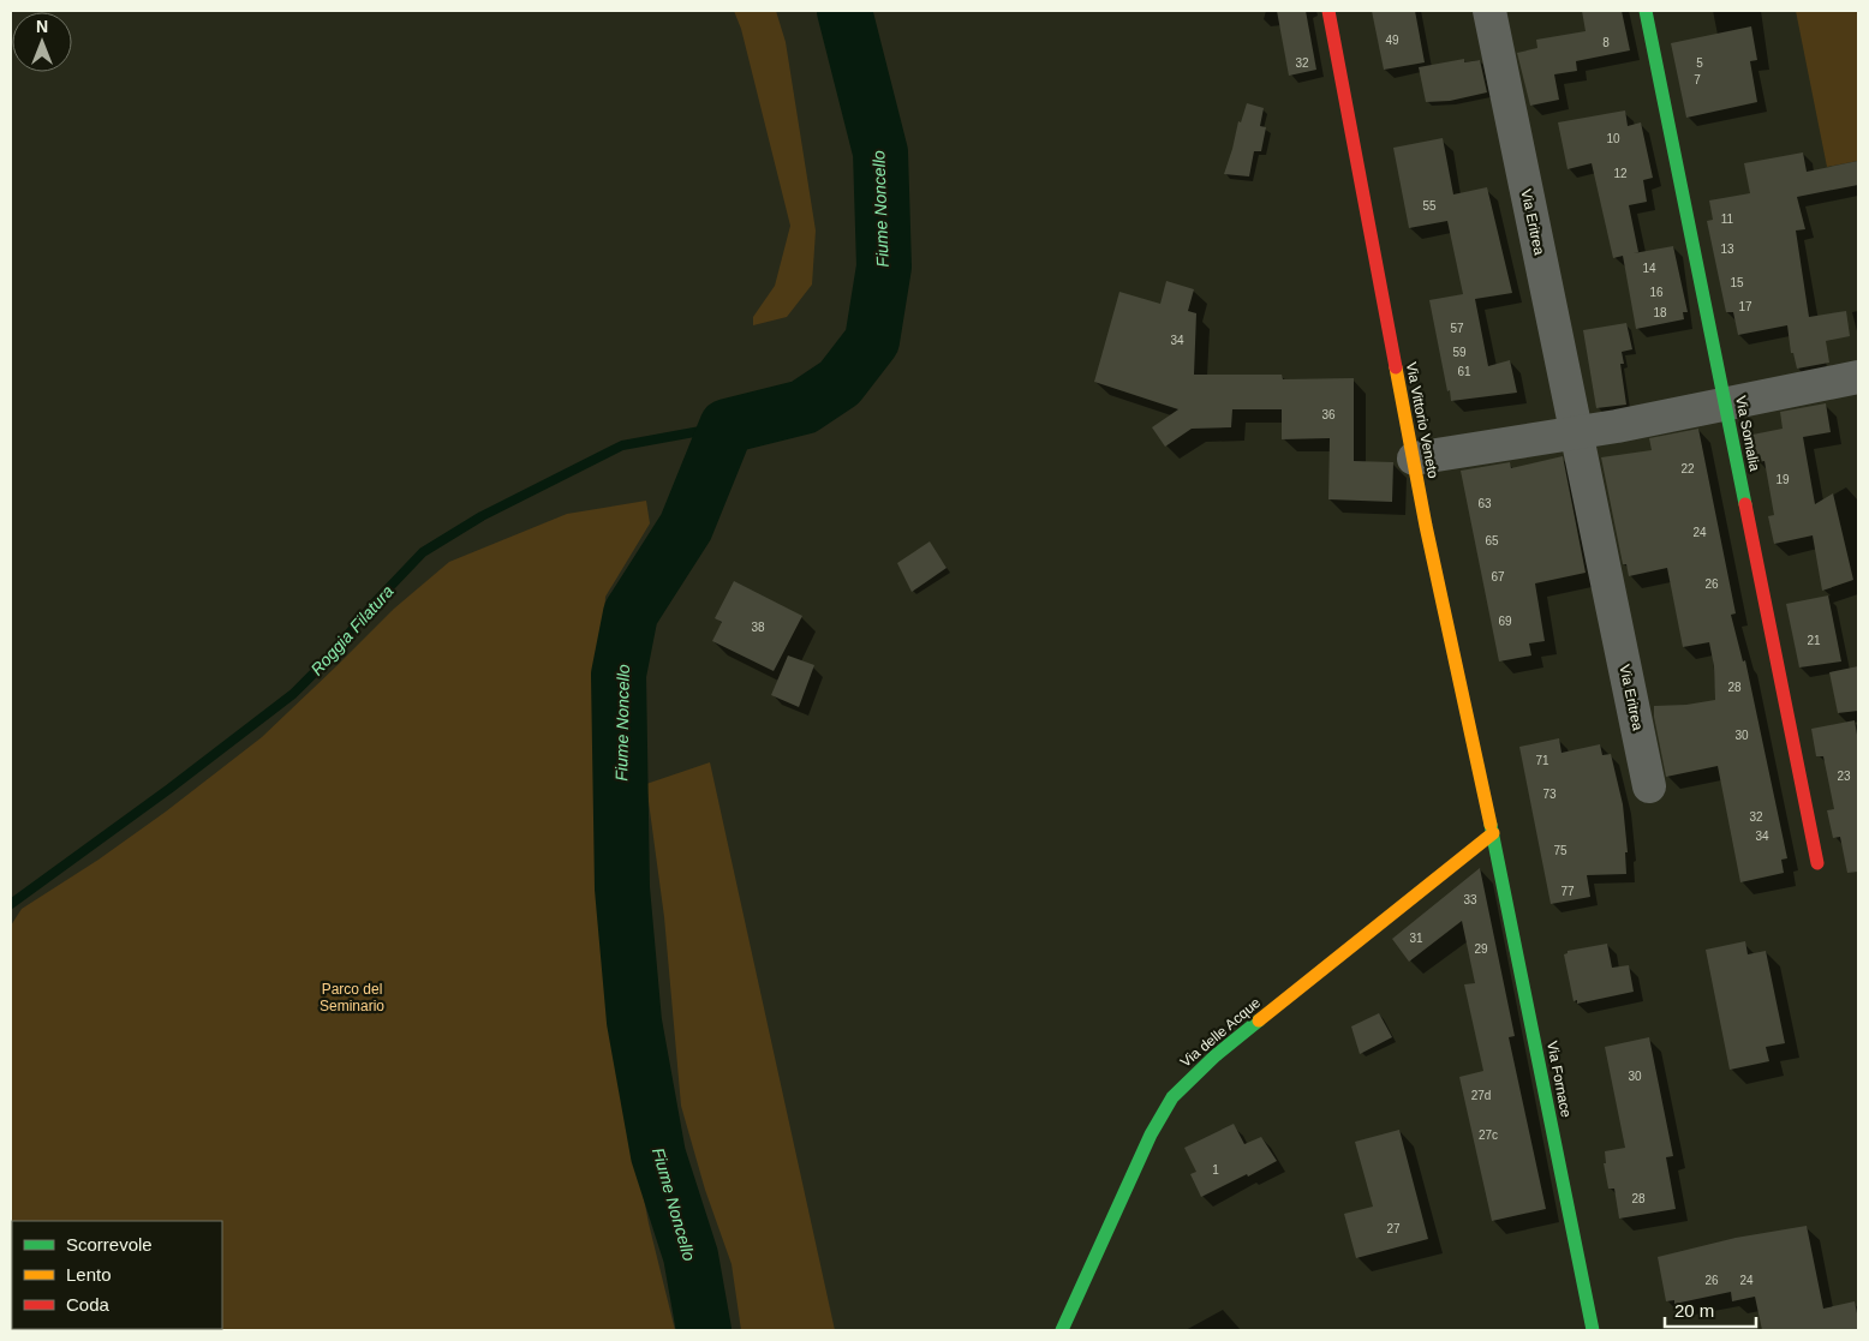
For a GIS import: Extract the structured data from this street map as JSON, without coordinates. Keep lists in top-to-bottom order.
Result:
{
  "streets": {
    "street": [
      "Via Eritrea",
      "Via Vittorio Veneto",
      "Via Somalia",
      "Via delle Acque",
      "Via Fornace"
    ]
  },
  "crossings": [
    ["Via Vittorio Veneto", "Via delle Acque"],
    ["Via Vittorio Veneto", "Via Fornace"],
    ["Via delle Acque", "Via Fornace"]
  ],
  "water": ["Fiume Noncello", "Roggia Filatura"],
  "parks": ["Parco del Seminario"],
  "house_numbers": [
    "49",
    "8",
    "32",
    "5",
    "7",
    "10",
    "12",
    "55",
    "11",
    "13",
    "14",
    "15",
    "16",
    "17",
    "18",
    "57",
    "34",
    "59",
    "61",
    "36",
    "22",
    "19",
    "63",
    "24",
    "65",
    "67",
    "26",
    "69",
    "38",
    "21",
    "28",
    "30",
    "71",
    "23",
    "73",
    "32",
    "34",
    "75",
    "77",
    "33",
    "31",
    "29",
    "30",
    "27d",
    "27c",
    "1",
    "28",
    "27",
    "26",
    "24"
  ],
  "legend": ["Scorrevole", "Lento", "Coda"],
  "scale_bar": "20 m",
  "north": "top"
}
